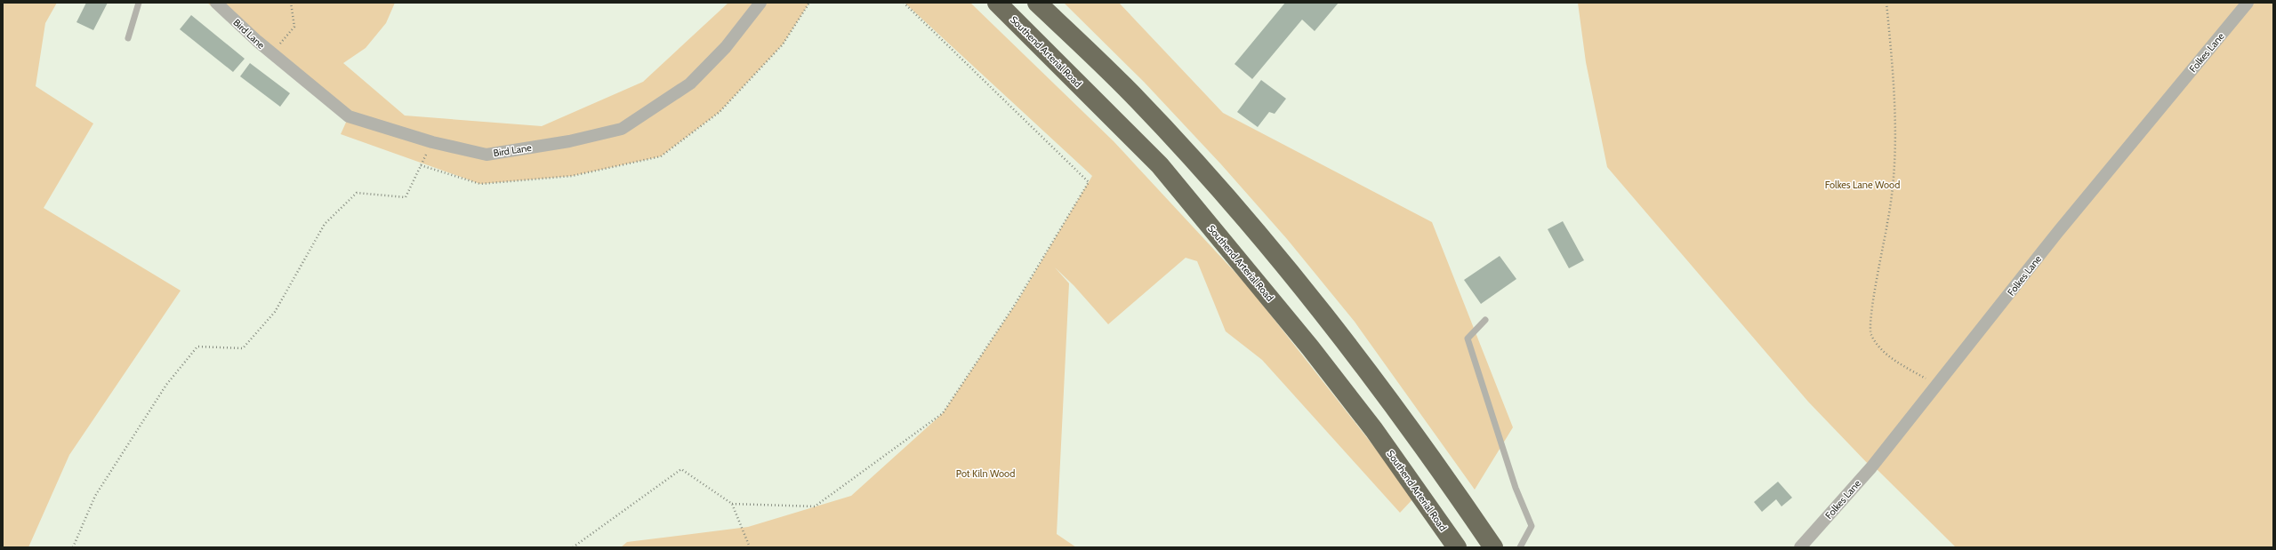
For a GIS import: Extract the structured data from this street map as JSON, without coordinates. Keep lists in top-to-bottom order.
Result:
{
  "streets": {
    "highway": ["Southend Arterial Road"],
    "street": ["Bird Lane", "Folkes Lane"]
  },
  "parks": ["Folkes Lane Wood", "Pot Kiln Wood"]
}
